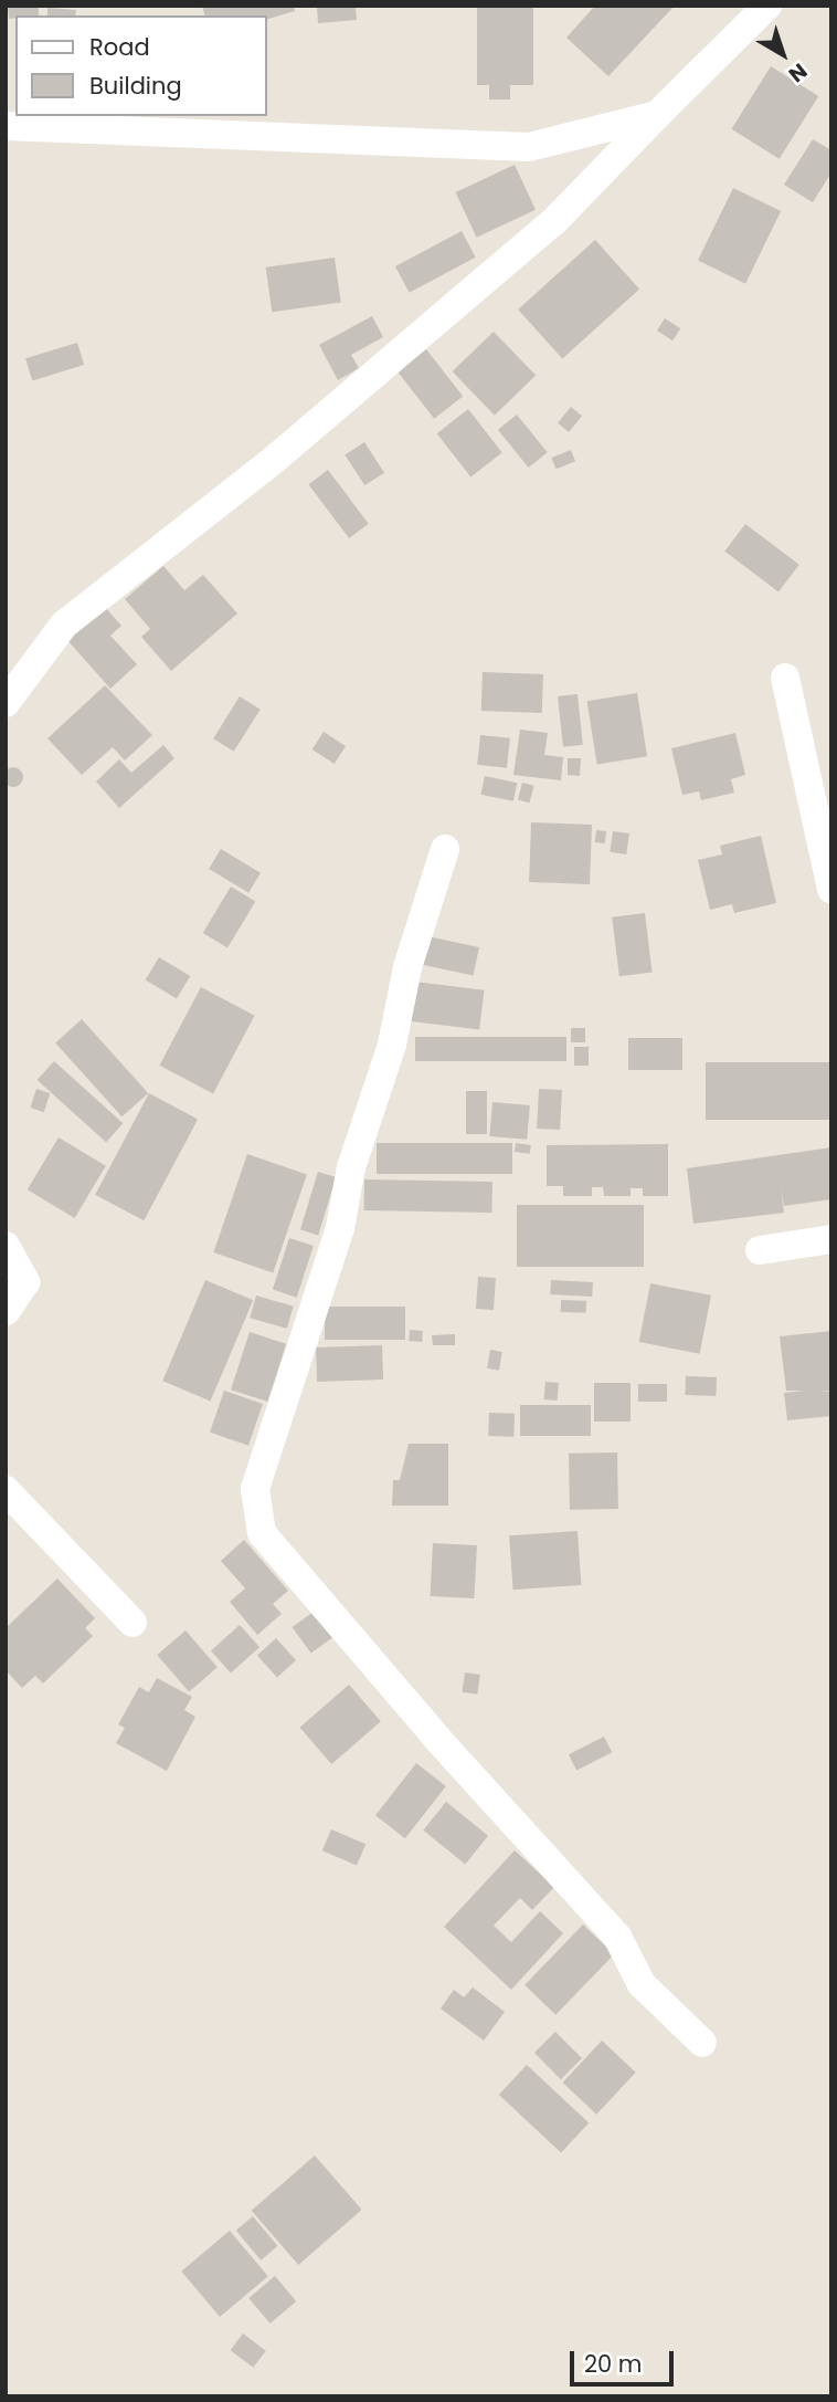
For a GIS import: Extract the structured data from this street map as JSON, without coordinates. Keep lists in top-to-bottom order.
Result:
{
  "legend": ["Road", "Building"],
  "scale_bar": "20 m",
  "north": "bottom right"
}
